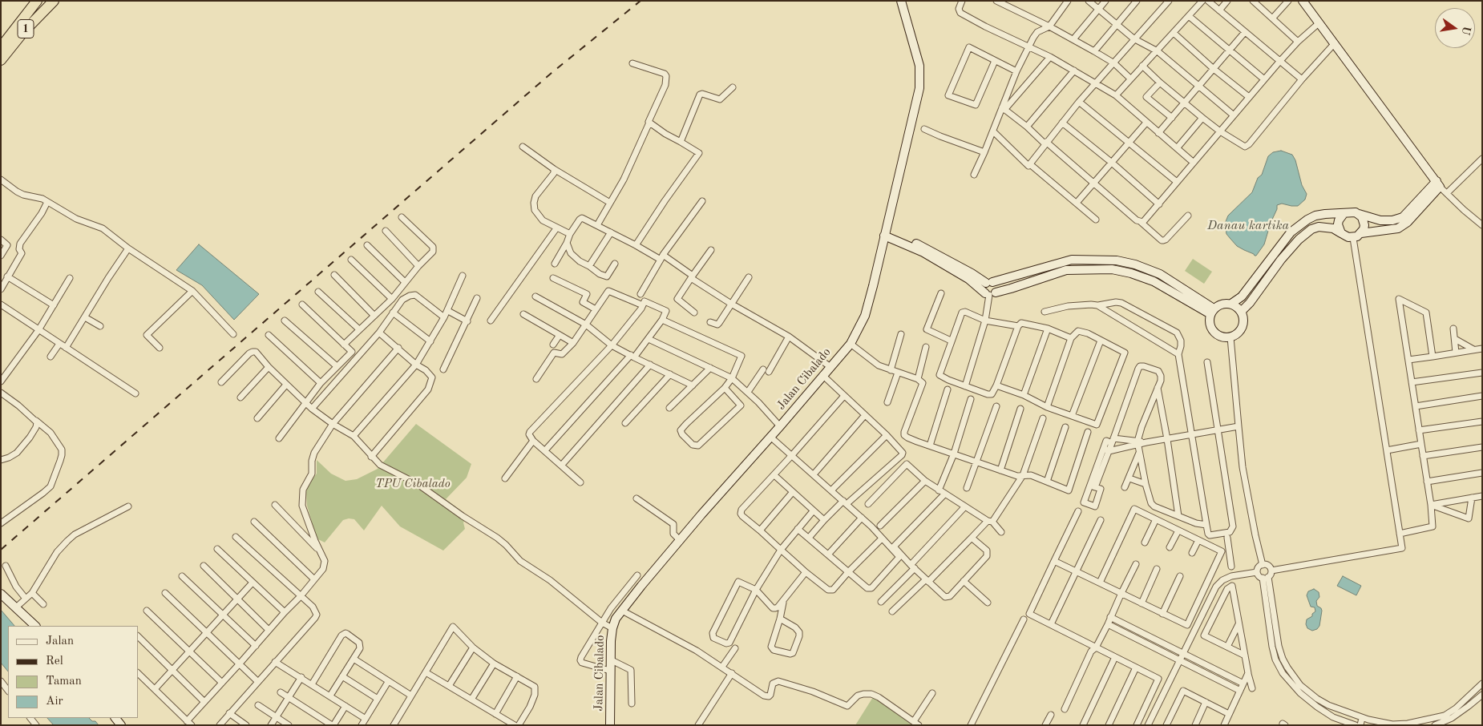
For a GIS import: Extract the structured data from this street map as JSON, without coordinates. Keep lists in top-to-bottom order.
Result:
{
  "streets": {
    "highway": ["1"],
    "street": ["Jalan Cibalado"]
  },
  "water": ["Danau kartika"],
  "parks": ["TPU Cibalado"],
  "legend": [
    "Jalan",
    "Rel",
    "Taman",
    "Air"
  ],
  "north": "right"
}
